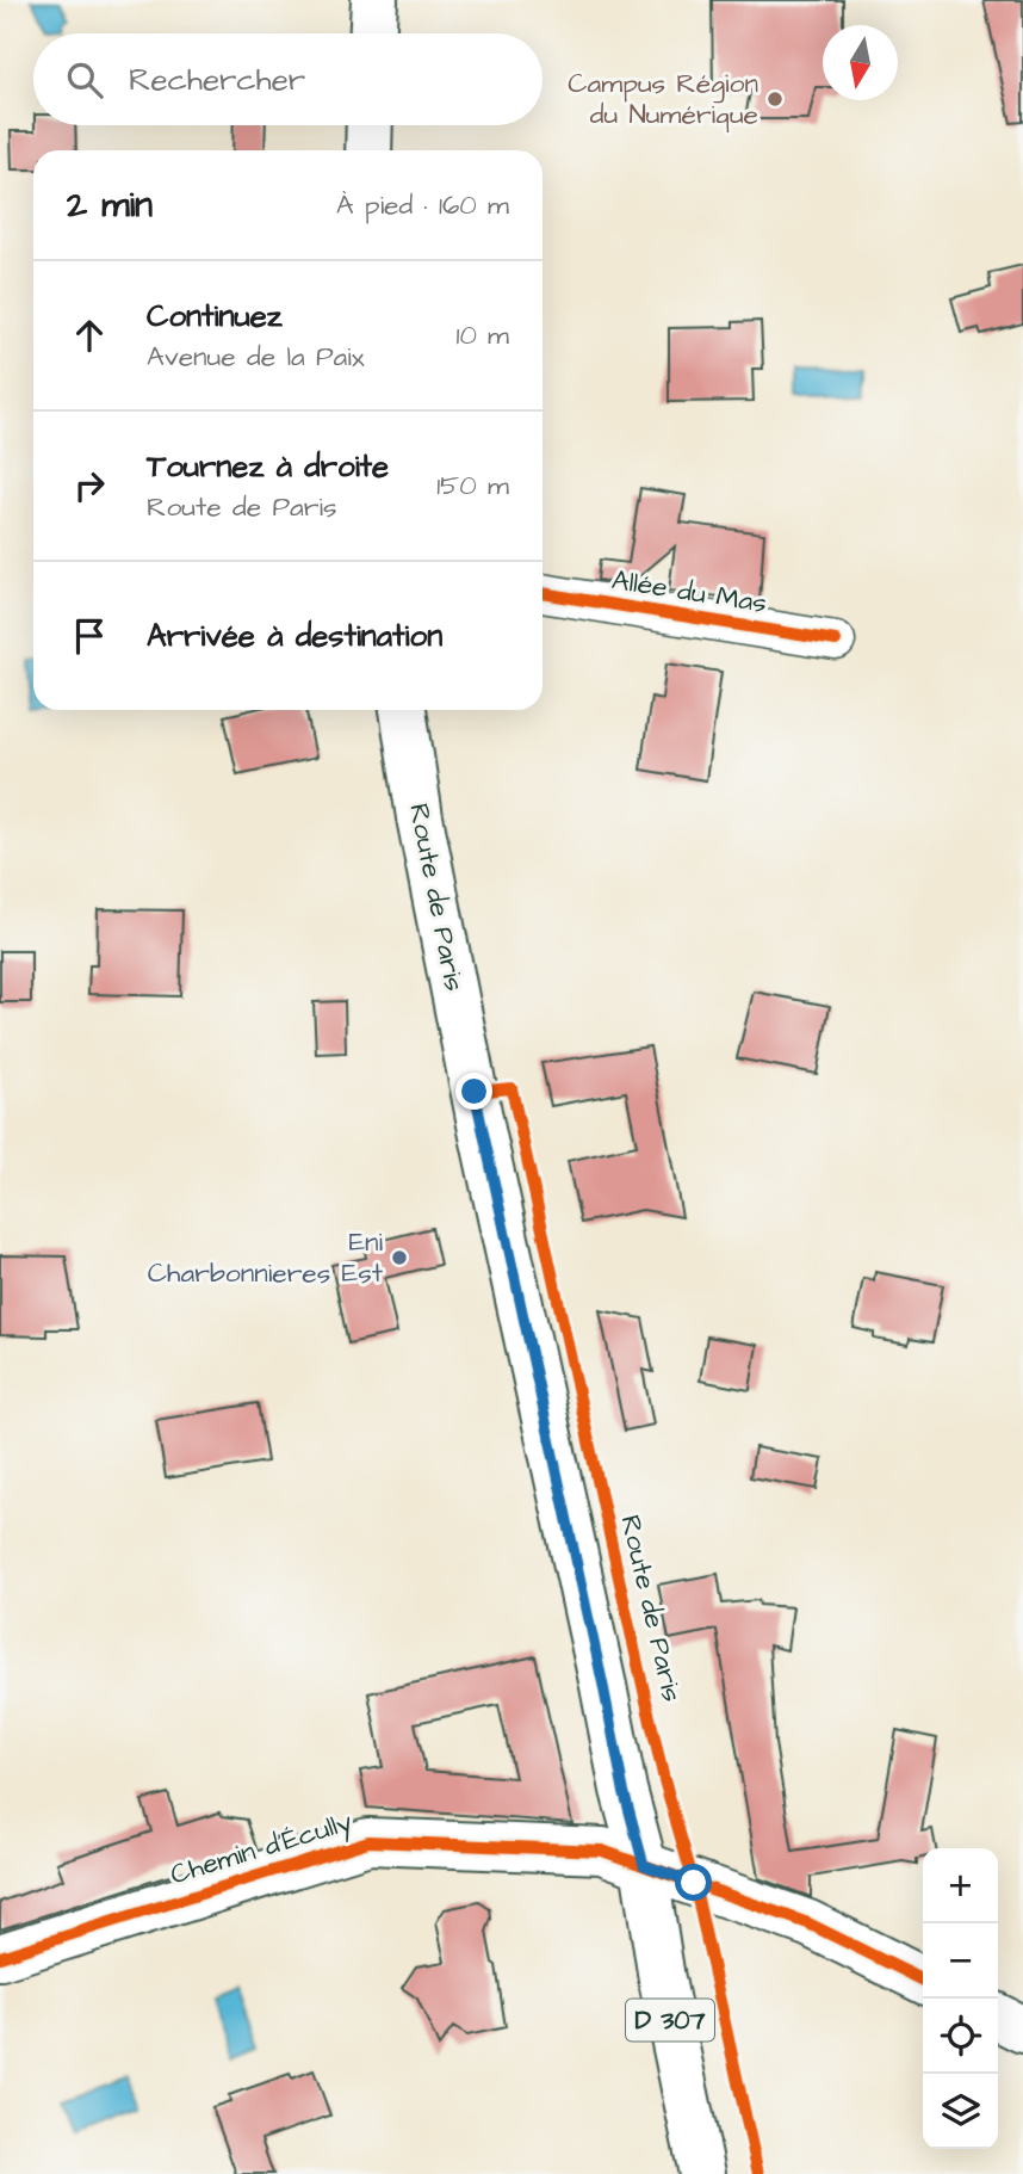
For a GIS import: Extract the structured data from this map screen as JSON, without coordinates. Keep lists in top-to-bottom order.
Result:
{
  "streets": {
    "main road": ["Route de Paris", "Chemin d'Écully", "D 307"],
    "street": ["Allée du Mas"]
  },
  "crossings": [
    ["Route de Paris", "Chemin d'Écully"]
  ],
  "places": ["Campus Région du Numérique", "Eni Charbonnieres Est"],
  "north": "bottom",
  "page": {
    "search": "Rechercher",
    "heading": ["2 min", "À pied · 160 m"],
    "list": [
      ["Continuez", "Avenue de la Paix", "10 m"],
      ["Tournez à droite", "Route de Paris", "150 m"],
      "Arrivée à destination"
    ],
    "map_buttons": ["+", "−"]
  }
}
